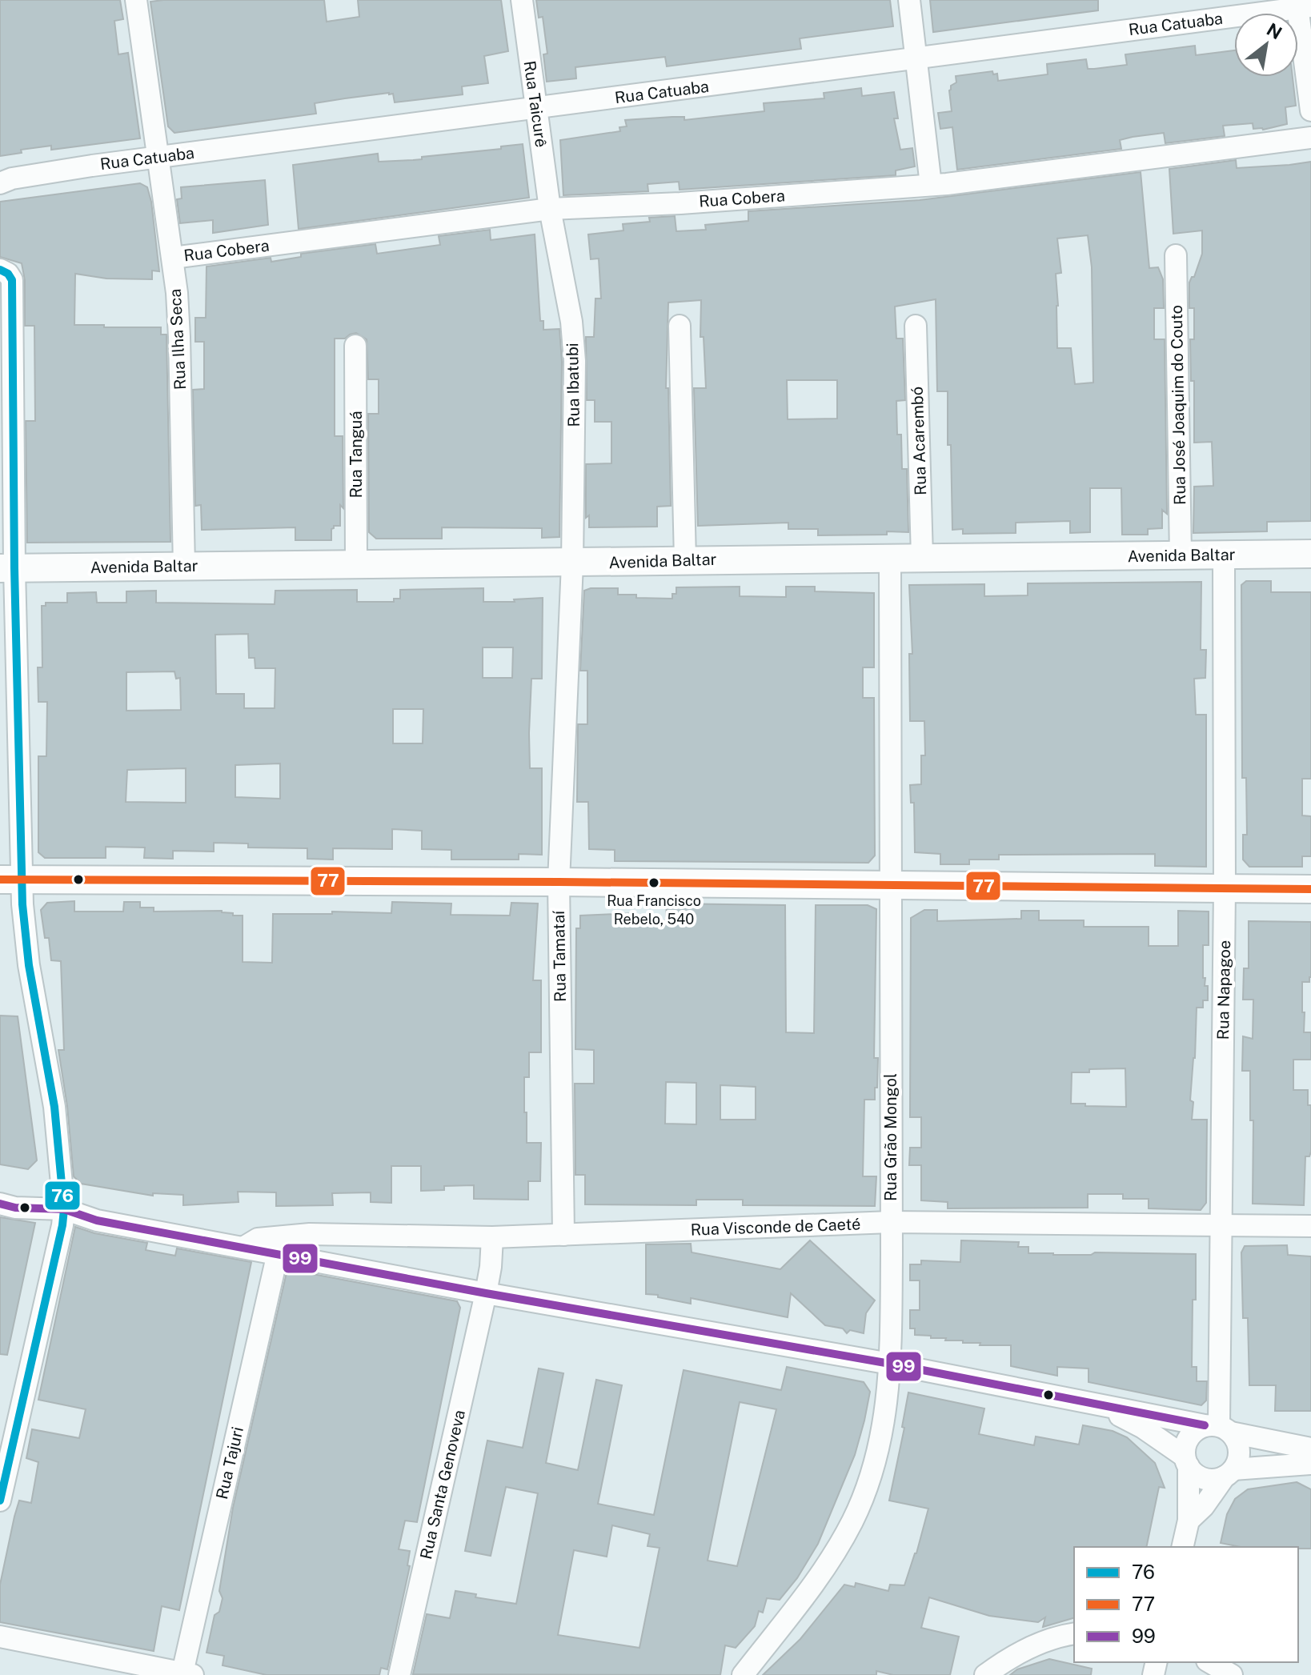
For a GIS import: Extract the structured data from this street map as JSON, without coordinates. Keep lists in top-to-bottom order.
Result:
{
  "streets": {
    "street": [
      "Rua Catuaba",
      "Rua Taicurê",
      "Rua Cobera",
      "Rua Ilha Seca",
      "Rua Ibatubi",
      "Rua José Joaquim do Couto",
      "Rua Acarembó",
      "Rua Tanguá",
      "Avenida Baltar",
      "Rua Tamataí",
      "Rua Napagoe",
      "Rua Grão Mongol",
      "Rua Visconde de Caeté",
      "Rua Tajuri",
      "Rua Santa Genoveva"
    ]
  },
  "crossings": [
    ["Rua Catuaba", "Rua Taicurê"],
    ["Rua Catuaba", "Rua Ilha Seca"],
    ["Rua Taicurê", "Rua Cobera"],
    ["Rua Taicurê", "Rua Ibatubi"],
    ["Rua Cobera", "Rua Ilha Seca"],
    ["Rua Cobera", "Rua Ibatubi"],
    ["Rua Ilha Seca", "Avenida Baltar"],
    ["Rua Ibatubi", "Avenida Baltar"],
    ["Rua Ibatubi", "Rua Tamataí"],
    ["Rua José Joaquim do Couto", "Avenida Baltar"],
    ["Rua Acarembó", "Avenida Baltar"],
    ["Rua Tanguá", "Avenida Baltar"],
    ["Avenida Baltar", "Rua Tamataí"],
    ["Avenida Baltar", "Rua Napagoe"],
    ["Avenida Baltar", "Rua Grão Mongol"],
    ["Rua Tamataí", "Rua Visconde de Caeté"],
    ["Rua Napagoe", "Rua Visconde de Caeté"],
    ["Rua Grão Mongol", "Rua Visconde de Caeté"],
    ["Rua Visconde de Caeté", "Rua Santa Genoveva"]
  ],
  "places": ["Rua Francisco Rebelo, 540"],
  "lines": ["transit line 76", "transit line 77", "transit line 99"],
  "legend": ["76", "77", "99"],
  "north": "top right"
}
